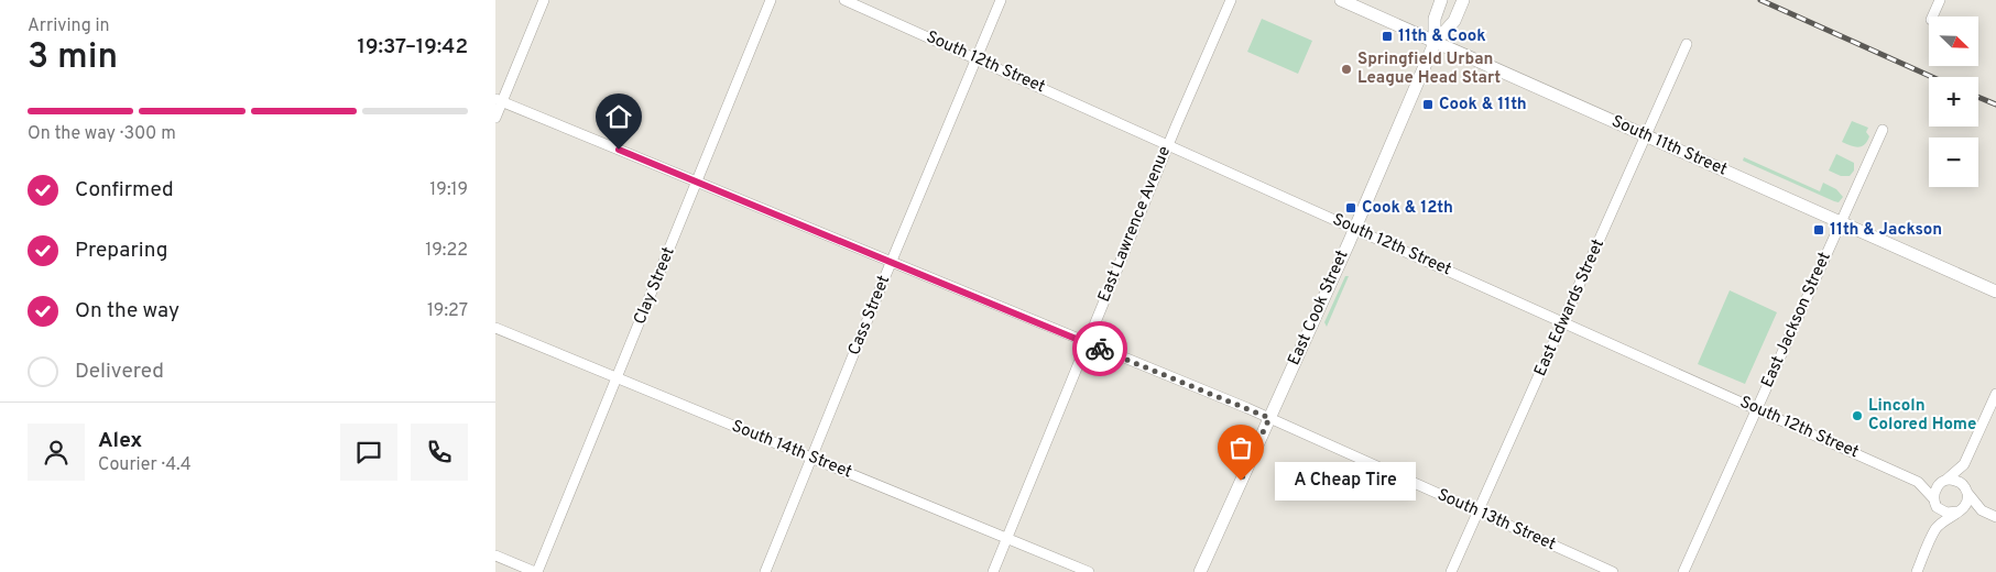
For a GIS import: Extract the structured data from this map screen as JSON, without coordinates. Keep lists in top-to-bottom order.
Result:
{
  "streets": {
    "street": [
      "South 12th Street",
      "South 11th Street",
      "East Lawrence Avenue",
      "Clay Street",
      "East Cook Street",
      "East Edwards Street",
      "Cass Street",
      "East Jackson Street",
      "South 14th Street",
      "South 13th Street"
    ]
  },
  "crossings": [
    ["South 12th Street", "East Lawrence Avenue"],
    ["South 12th Street", "East Cook Street"],
    ["South 12th Street", "East Edwards Street"],
    ["South 12th Street", "Cass Street"],
    ["South 12th Street", "East Jackson Street"],
    ["South 11th Street", "East Cook Street"],
    ["South 11th Street", "East Edwards Street"],
    ["South 11th Street", "East Jackson Street"],
    ["East Lawrence Avenue", "South 14th Street"],
    ["East Lawrence Avenue", "South 13th Street"],
    ["Clay Street", "South 14th Street"],
    ["Clay Street", "South 13th Street"],
    ["East Cook Street", "South 13th Street"],
    ["East Edwards Street", "South 13th Street"],
    ["Cass Street", "South 14th Street"],
    ["Cass Street", "South 13th Street"]
  ],
  "places": {
    "transit": [
      "11th & Cook",
      "Cook & 11th",
      "Cook & 12th",
      "11th & Jackson"
    ],
    "other": ["Springfield Urban League Head Start", "Lincoln Colored Home", "A Cheap Tire"]
  },
  "north": "bottom right",
  "page": {
    "heading": ["3 min", "Arriving in", "19:37–19:42"],
    "panel": ["Alex", "Courier · 4.4"],
    "map_buttons": ["+", "−"],
    "bar": "On the way · 300 m",
    "list": [
      ["Confirmed", "19:19"],
      ["Preparing", "19:22"],
      ["On the way", "19:27"],
      "Delivered"
    ],
    "bubble": "A Cheap Tire"
  }
}
